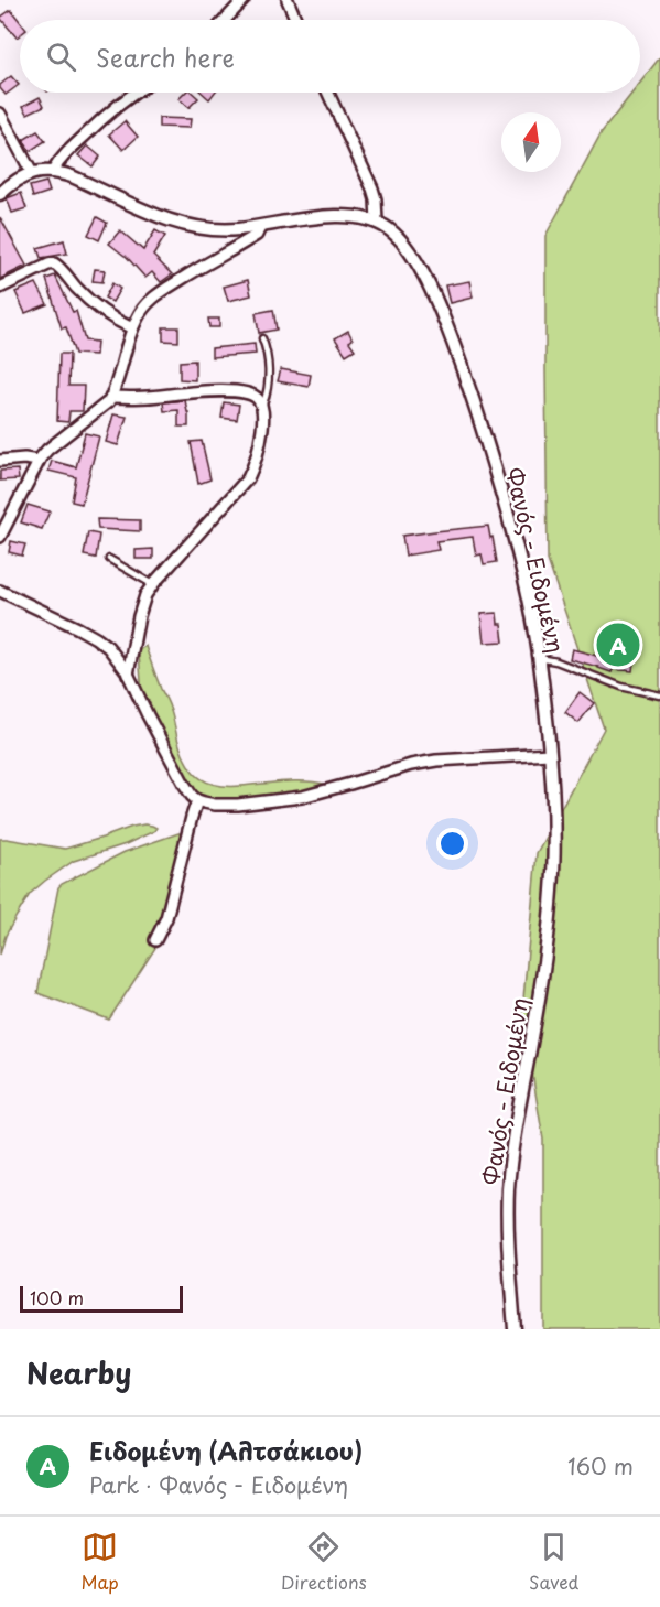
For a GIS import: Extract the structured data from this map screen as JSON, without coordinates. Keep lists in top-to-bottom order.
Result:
{
  "streets": {
    "street": ["Φανός - Ειδομένη"]
  },
  "scale_bar": "100 m",
  "north": "top",
  "page": {
    "search": "Search here",
    "pins": "A",
    "scale": "100 m",
    "heading": "Nearby",
    "list": [
      {
        "mark": "A",
        "name": "Ειδομένη (Αλτσάκιου)",
        "note": "Park · Φανός - Ειδομένη",
        "value": "160 m"
      }
    ],
    "nav": ["Map", "Directions", "Saved"]
  }
}
